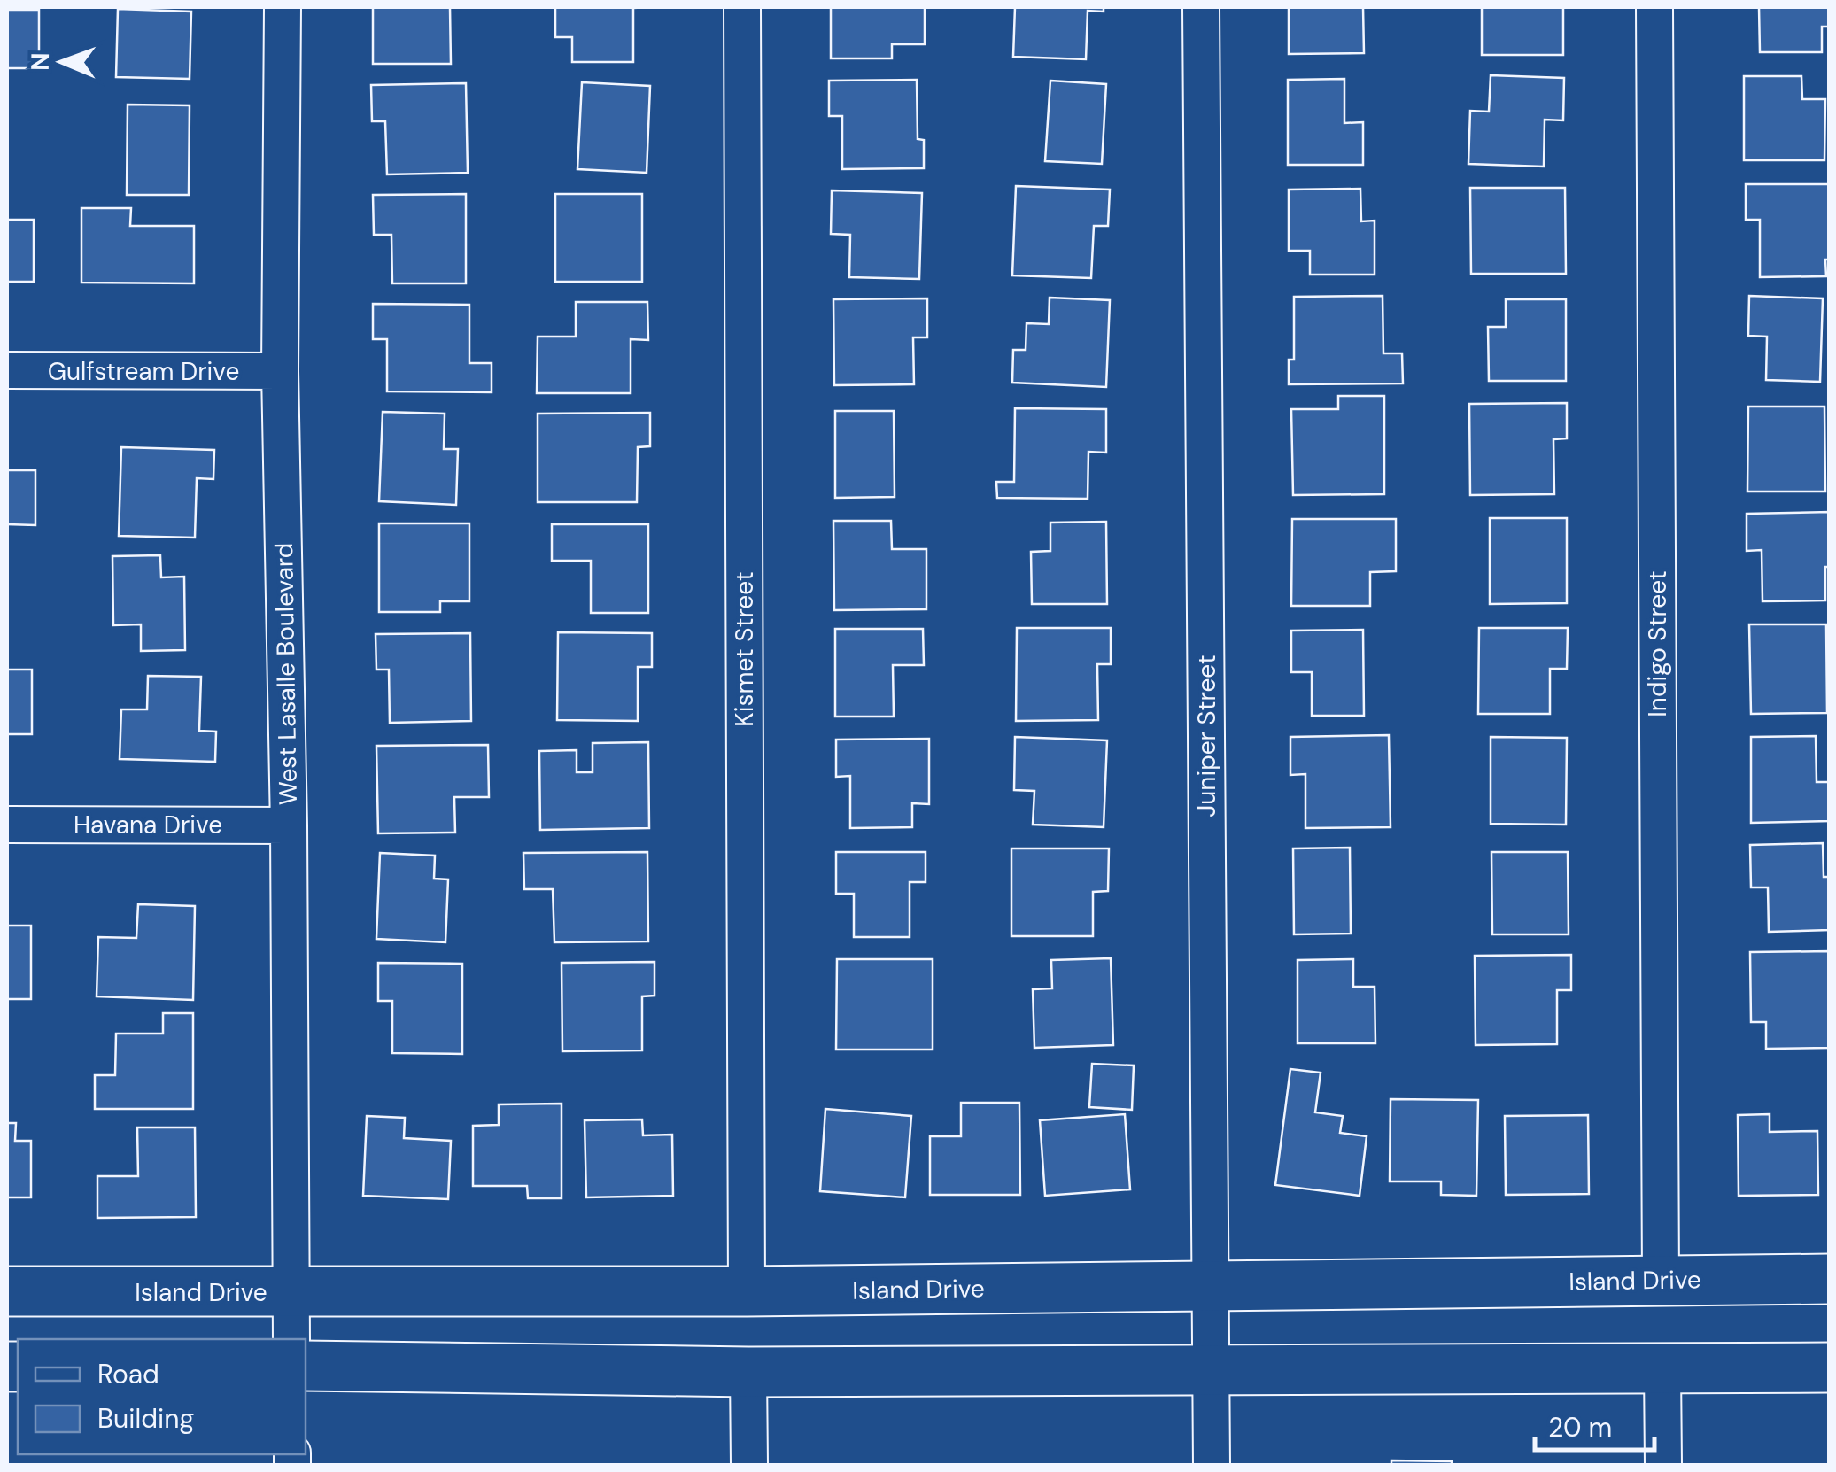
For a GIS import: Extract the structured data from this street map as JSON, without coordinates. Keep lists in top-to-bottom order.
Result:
{
  "streets": {
    "street": [
      "Gulfstream Drive",
      "Indigo Street",
      "Kismet Street",
      "West Lasalle Boulevard",
      "Juniper Street",
      "Havana Drive",
      "Island Drive"
    ]
  },
  "crossings": [
    ["Gulfstream Drive", "West Lasalle Boulevard"],
    ["Indigo Street", "Island Drive"],
    ["Kismet Street", "Island Drive"],
    ["West Lasalle Boulevard", "Havana Drive"],
    ["West Lasalle Boulevard", "Island Drive"],
    ["Juniper Street", "Island Drive"]
  ],
  "legend": ["Road", "Building"],
  "scale_bar": "20 m",
  "north": "left"
}
